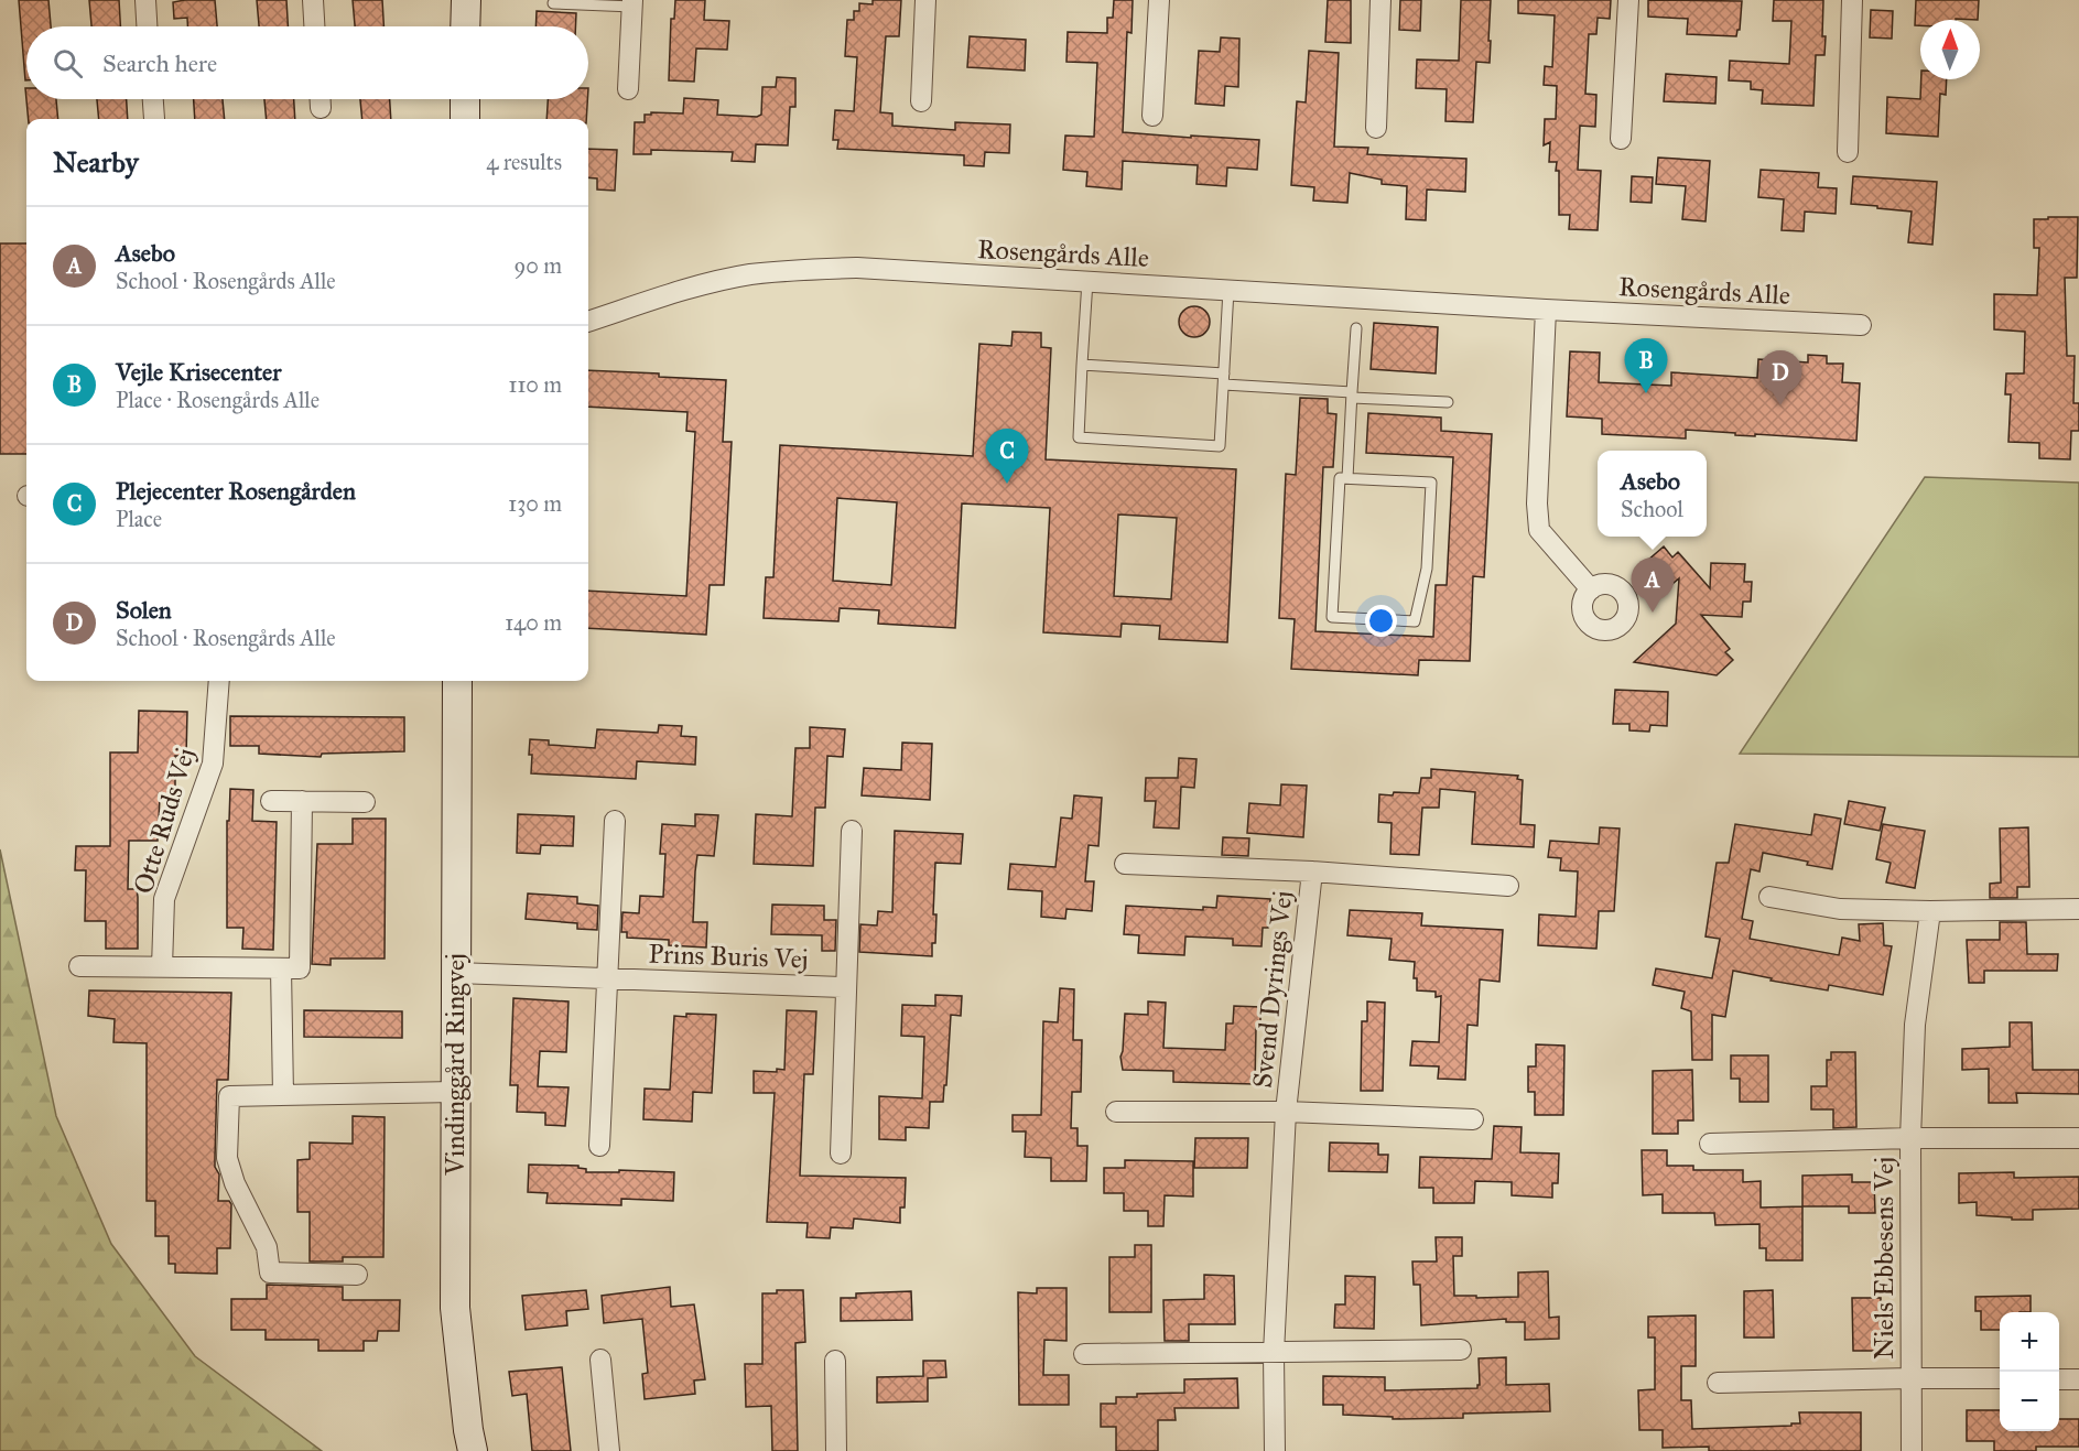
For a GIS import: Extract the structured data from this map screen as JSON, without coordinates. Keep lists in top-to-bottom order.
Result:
{
  "streets": {
    "street": [
      "Rosengårds Alle",
      "Otte Ruds Vej",
      "Prins Buris Vej",
      "Svend Dyrings Vej",
      "Vindinggård Ringvej",
      "Niels Ebbesens Vej"
    ]
  },
  "crossings": [
    ["Prins Buris Vej", "Vindinggård Ringvej"]
  ],
  "north": "top",
  "page": {
    "search": "Search here",
    "heading": ["Nearby", "4 results"],
    "list": [
      {
        "mark": "A",
        "name": "Asebo",
        "note": "School · Rosengårds Alle",
        "value": "90 m"
      },
      {
        "mark": "B",
        "name": "Vejle Krisecenter",
        "note": "Place · Rosengårds Alle",
        "value": "110 m"
      },
      {
        "mark": "C",
        "name": "Plejecenter Rosengården",
        "note": "Place",
        "value": "130 m"
      },
      {
        "mark": "D",
        "name": "Solen",
        "note": "School · Rosengårds Alle",
        "value": "140 m"
      }
    ],
    "pins": [
      "B",
      "D",
      "C",
      "A"
    ],
    "popup": ["Asebo", "School"],
    "map_buttons": ["+", "−"]
  }
}
